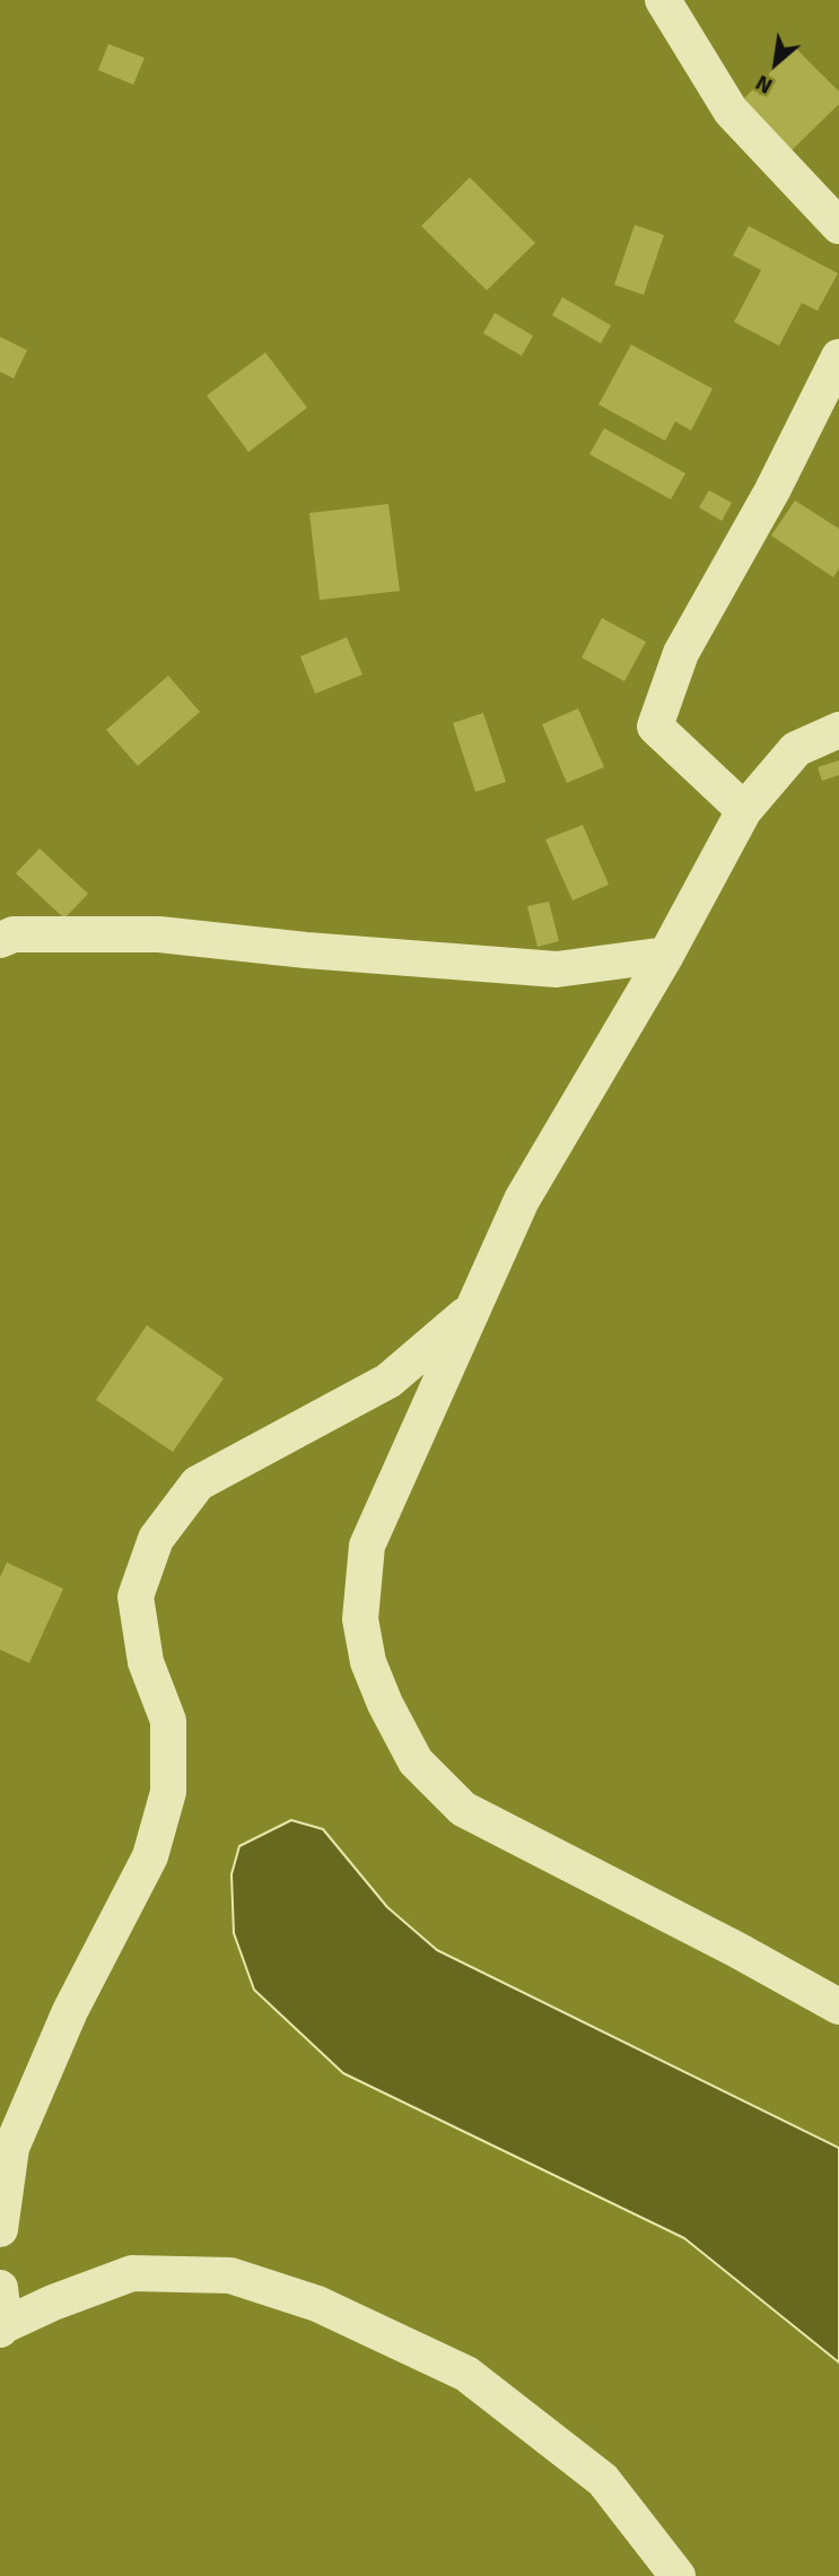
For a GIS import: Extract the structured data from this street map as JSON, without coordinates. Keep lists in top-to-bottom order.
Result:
{
  "north": "bottom left"
}
